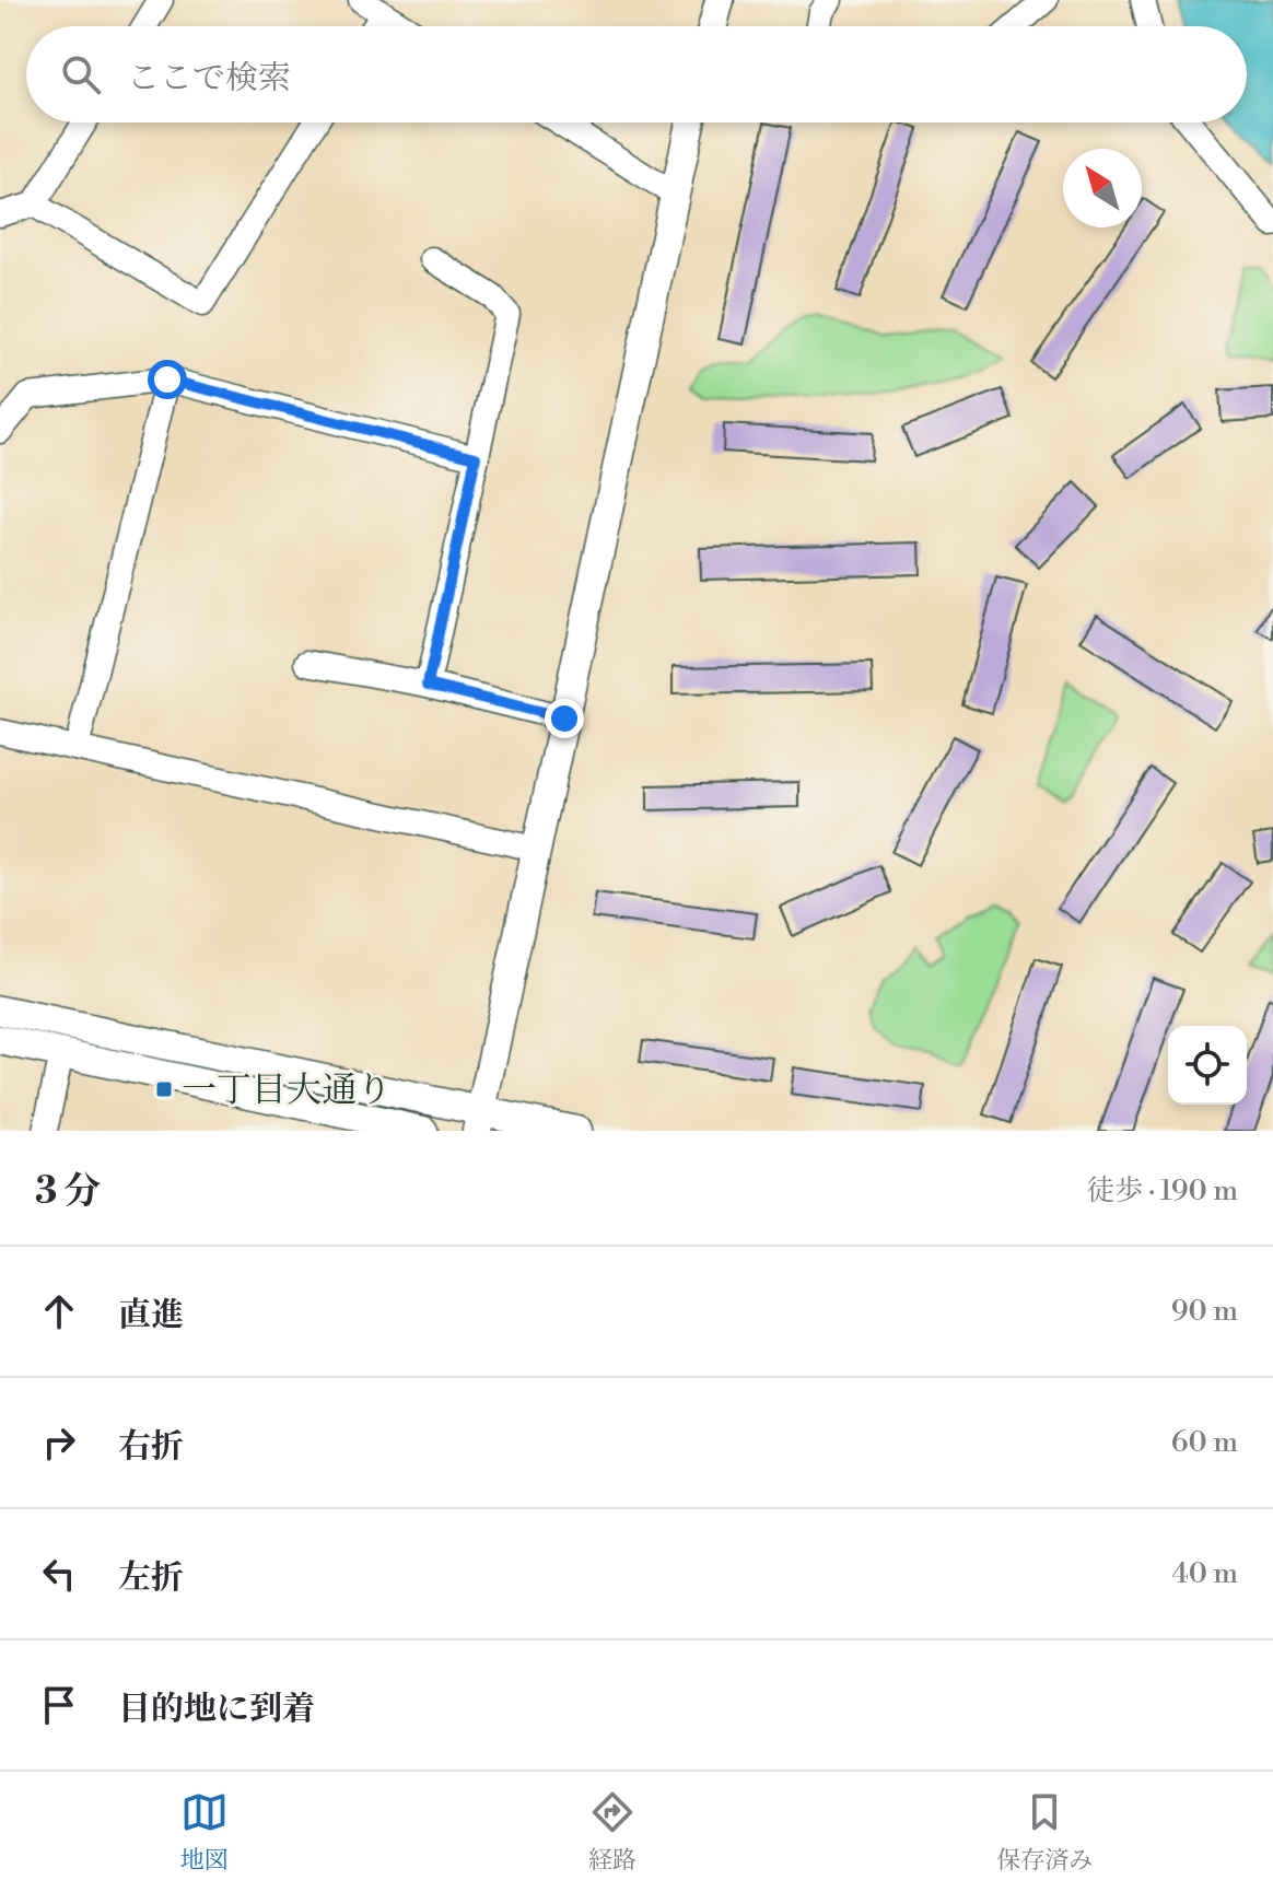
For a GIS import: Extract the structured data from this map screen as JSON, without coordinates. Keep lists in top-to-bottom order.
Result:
{
  "places": {
    "transit": ["一丁目大通り"]
  },
  "north": "top left",
  "page": {
    "search": "ここで検索",
    "heading": ["3 分", "徒歩 · 190 m"],
    "list": [
      ["直進", "90 m"],
      ["右折", "60 m"],
      ["左折", "40 m"],
      "目的地に到着"
    ],
    "nav": ["地図", "経路", "保存済み"]
  }
}
